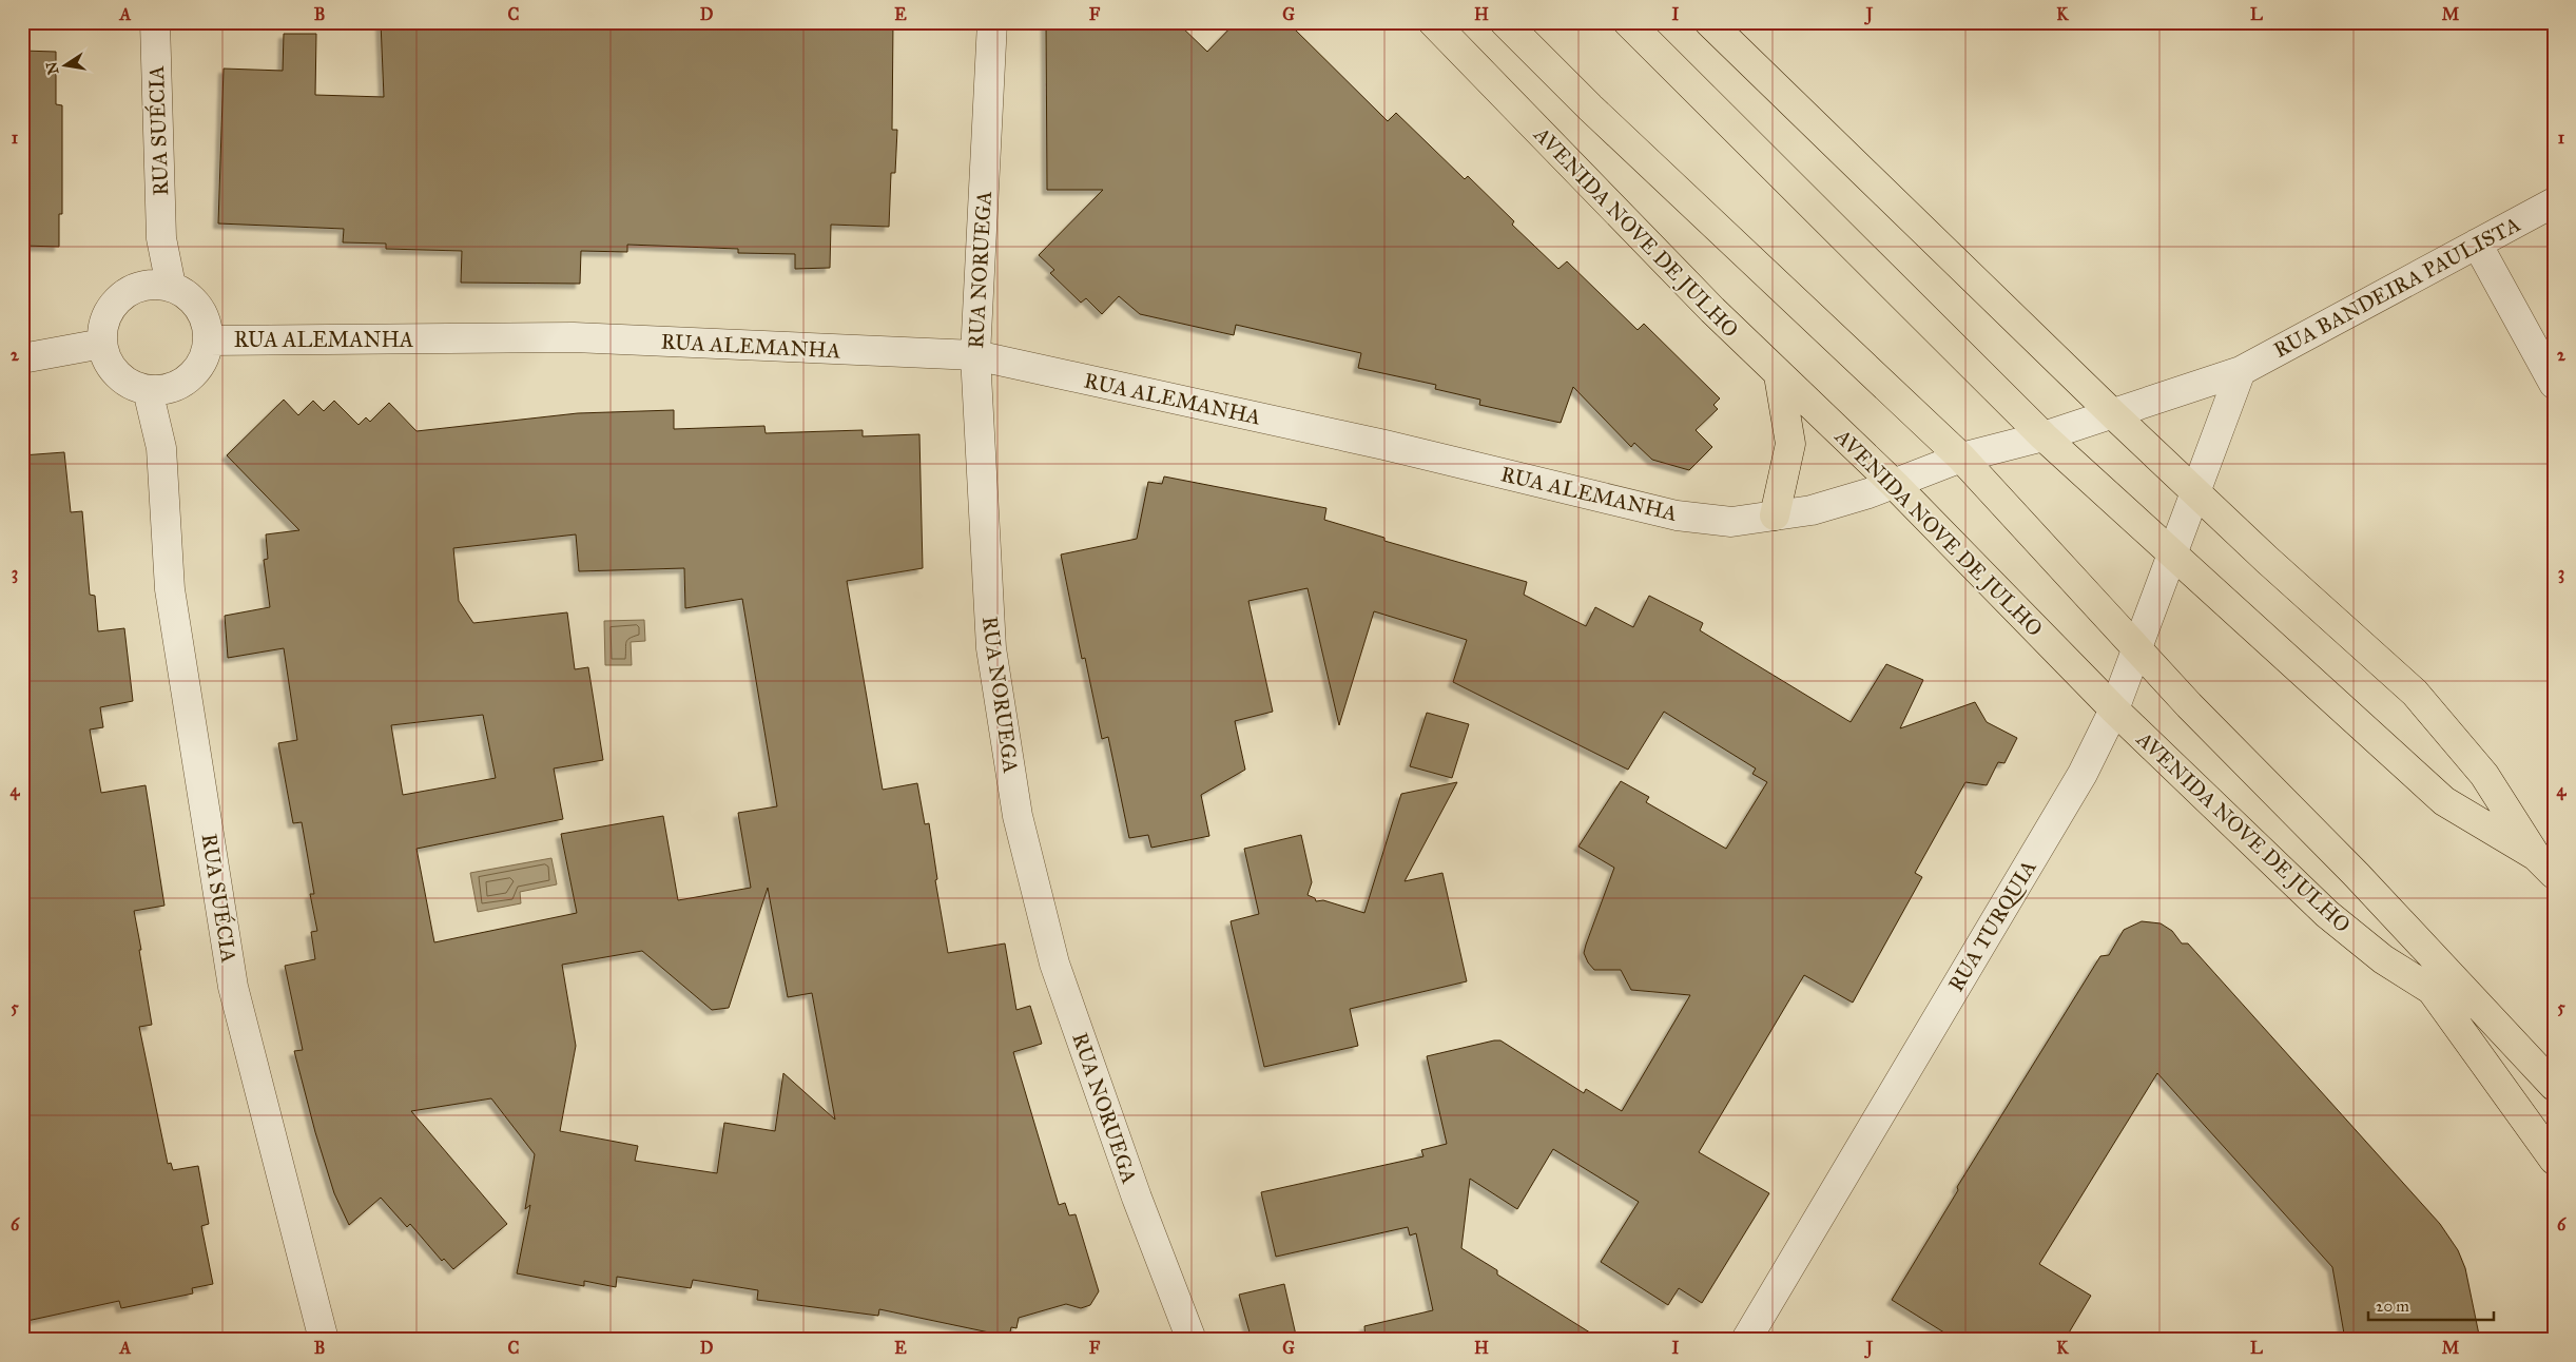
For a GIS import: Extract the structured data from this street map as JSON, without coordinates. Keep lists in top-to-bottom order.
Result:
{
  "streets": {
    "main road": ["AVENIDA NOVE DE JULHO"],
    "street": [
      "RUA SUÉCIA",
      "RUA NORUEGA",
      "RUA BANDEIRA PAULISTA",
      "RUA ALEMANHA",
      "RUA TURQUIA"
    ]
  },
  "crossings": [
    ["RUA SUÉCIA", "RUA ALEMANHA"],
    ["AVENIDA NOVE DE JULHO", "RUA ALEMANHA"],
    ["AVENIDA NOVE DE JULHO", "RUA TURQUIA"],
    ["RUA NORUEGA", "RUA ALEMANHA"],
    ["RUA BANDEIRA PAULISTA", "RUA ALEMANHA"]
  ],
  "scale_bar": "20 m",
  "north": "left",
  "grid": {
    "columns": [
      "A",
      "B",
      "C",
      "D",
      "E",
      "F",
      "G",
      "H",
      "I",
      "J",
      "K",
      "L",
      "M"
    ],
    "rows": [
      "1",
      "2",
      "3",
      "4",
      "5",
      "6"
    ]
  }
}
